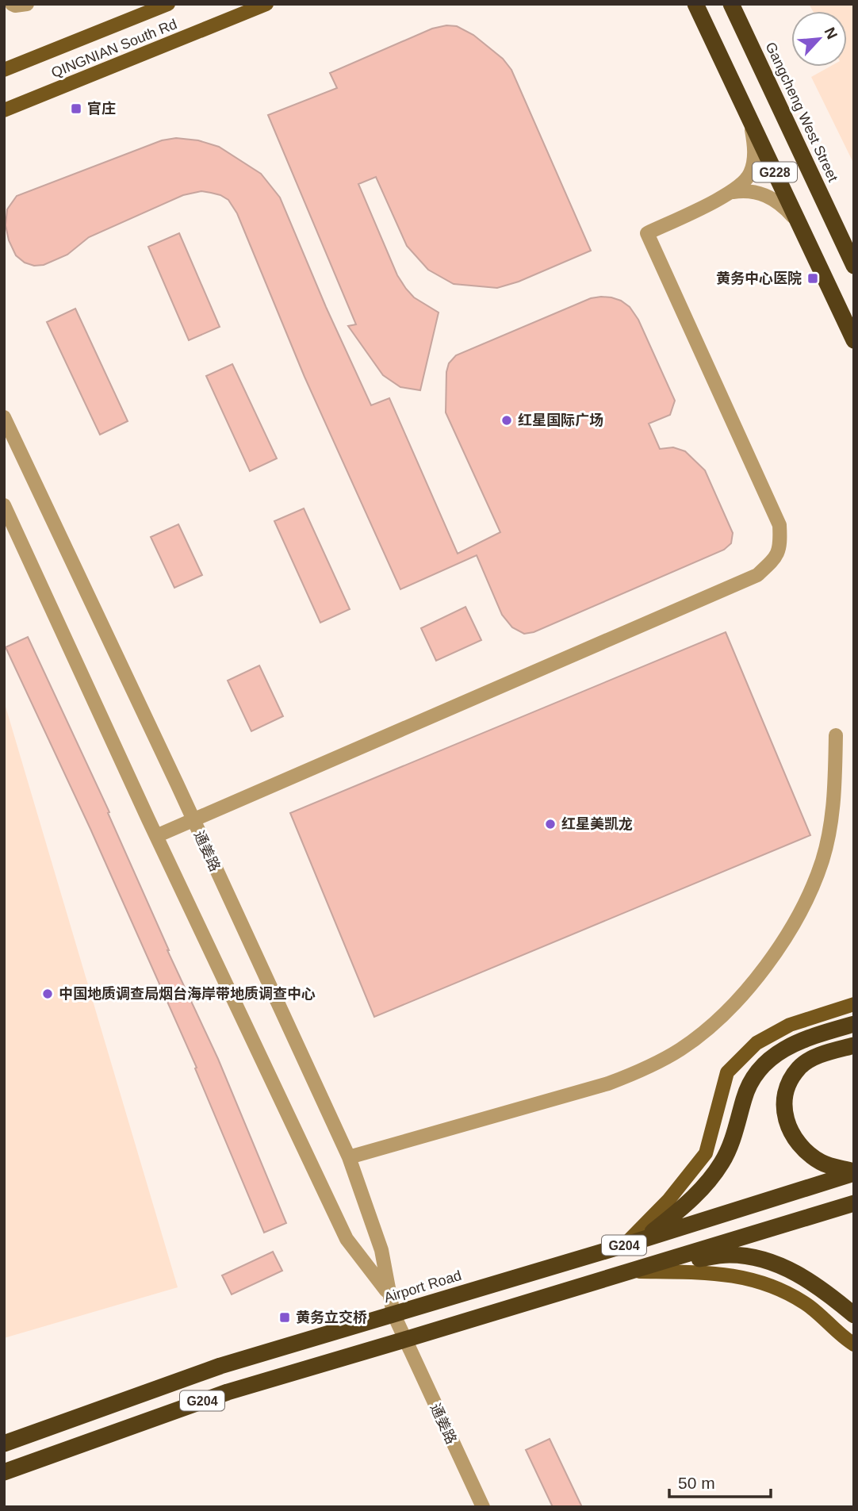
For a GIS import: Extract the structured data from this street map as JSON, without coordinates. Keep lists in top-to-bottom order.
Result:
{
  "streets": {
    "highway": [
      "Gangcheng West Street",
      "G228",
      "G204",
      "Airport Road"
    ],
    "main road": ["QINGNIAN South Rd"],
    "street": ["通姜路"]
  },
  "crossings": [
    ["通姜路", "G204"],
    ["通姜路", "Airport Road"]
  ],
  "places": {
    "transit": ["官庄", "黄务中心医院", "黄务立交桥"],
    "other": ["红星国际广场", "红星美凯龙", "中国地质调查局烟台海岸带地质调查中心"]
  },
  "scale_bar": "50 m",
  "north": "top right"
}
